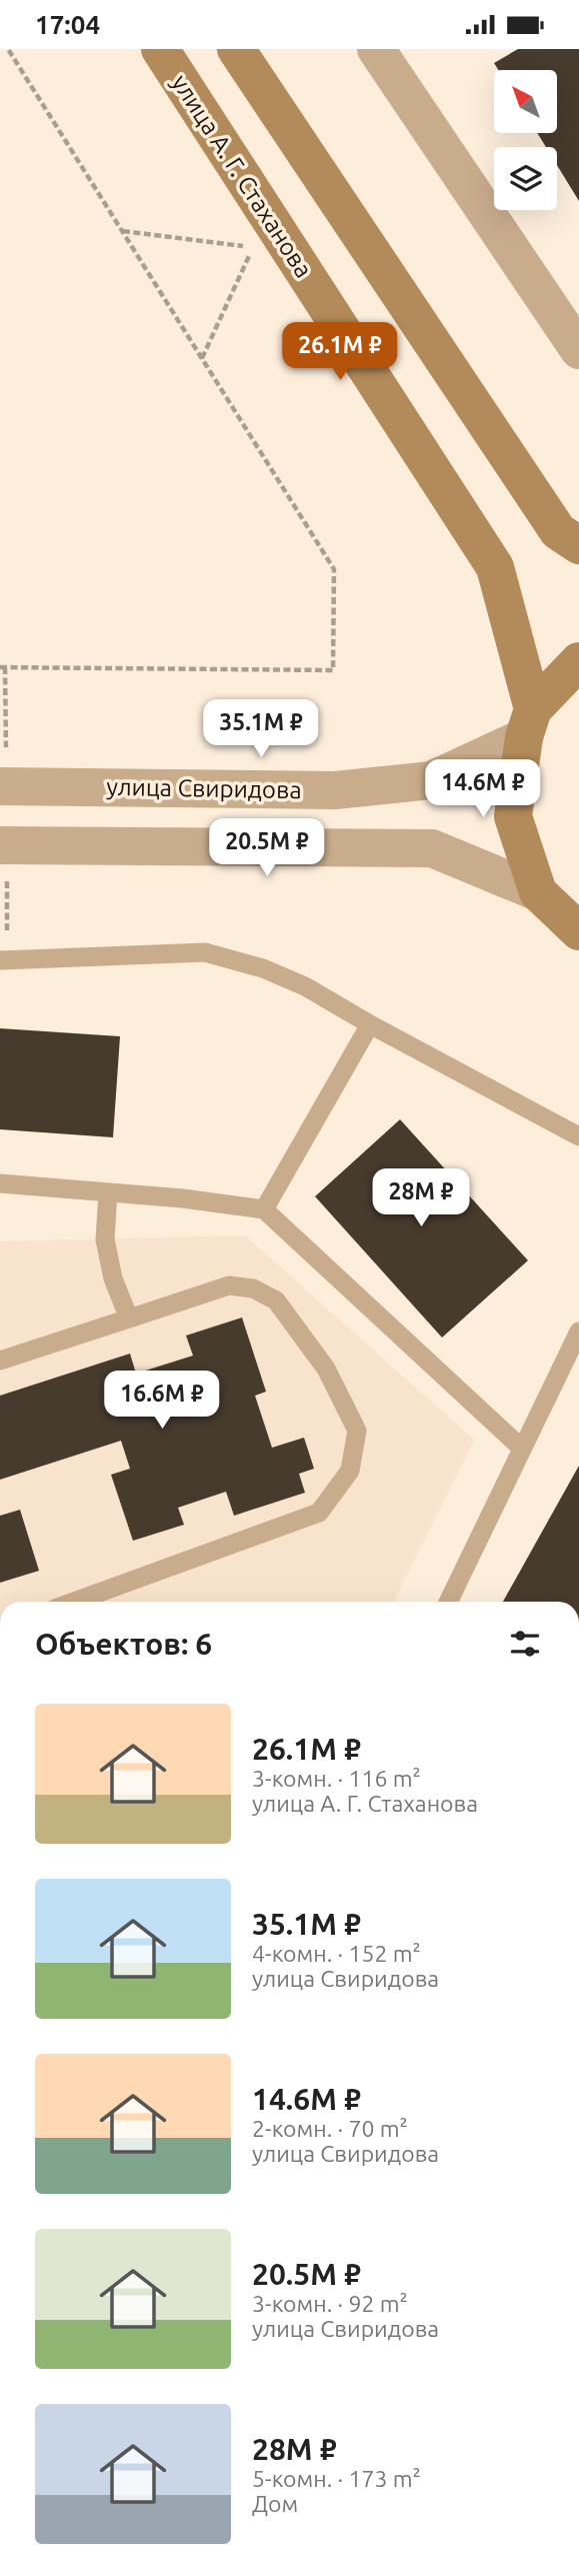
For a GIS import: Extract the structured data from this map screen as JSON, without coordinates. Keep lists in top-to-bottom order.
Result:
{
  "streets": {
    "main road": ["улица А. Г. Стаханова"],
    "street": ["улица Свиридова"]
  },
  "crossings": [
    ["улица А. Г. Стаханова", "улица Свиридова"]
  ],
  "north": "top left",
  "page": {
    "status": "17:04",
    "price": [
      "26.1M ₽",
      "35.1M ₽",
      "14.6M ₽",
      "20.5M ₽",
      "28M ₽",
      "16.6M ₽"
    ],
    "heading": "Объектов: 6",
    "list": [
      {
        "name": "26.1M ₽",
        "note": "3-комн. · 116 m² · улица А. Г. Стаханова"
      },
      {
        "name": "35.1M ₽",
        "note": "4-комн. · 152 m² · улица Свиридова"
      },
      {
        "name": "14.6M ₽",
        "note": "2-комн. · 70 m² · улица Свиридова"
      },
      {
        "name": "20.5M ₽",
        "note": "3-комн. · 92 m² · улица Свиридова"
      },
      {
        "name": "28M ₽",
        "note": "5-комн. · 173 m² · Дом"
      }
    ]
  }
}
